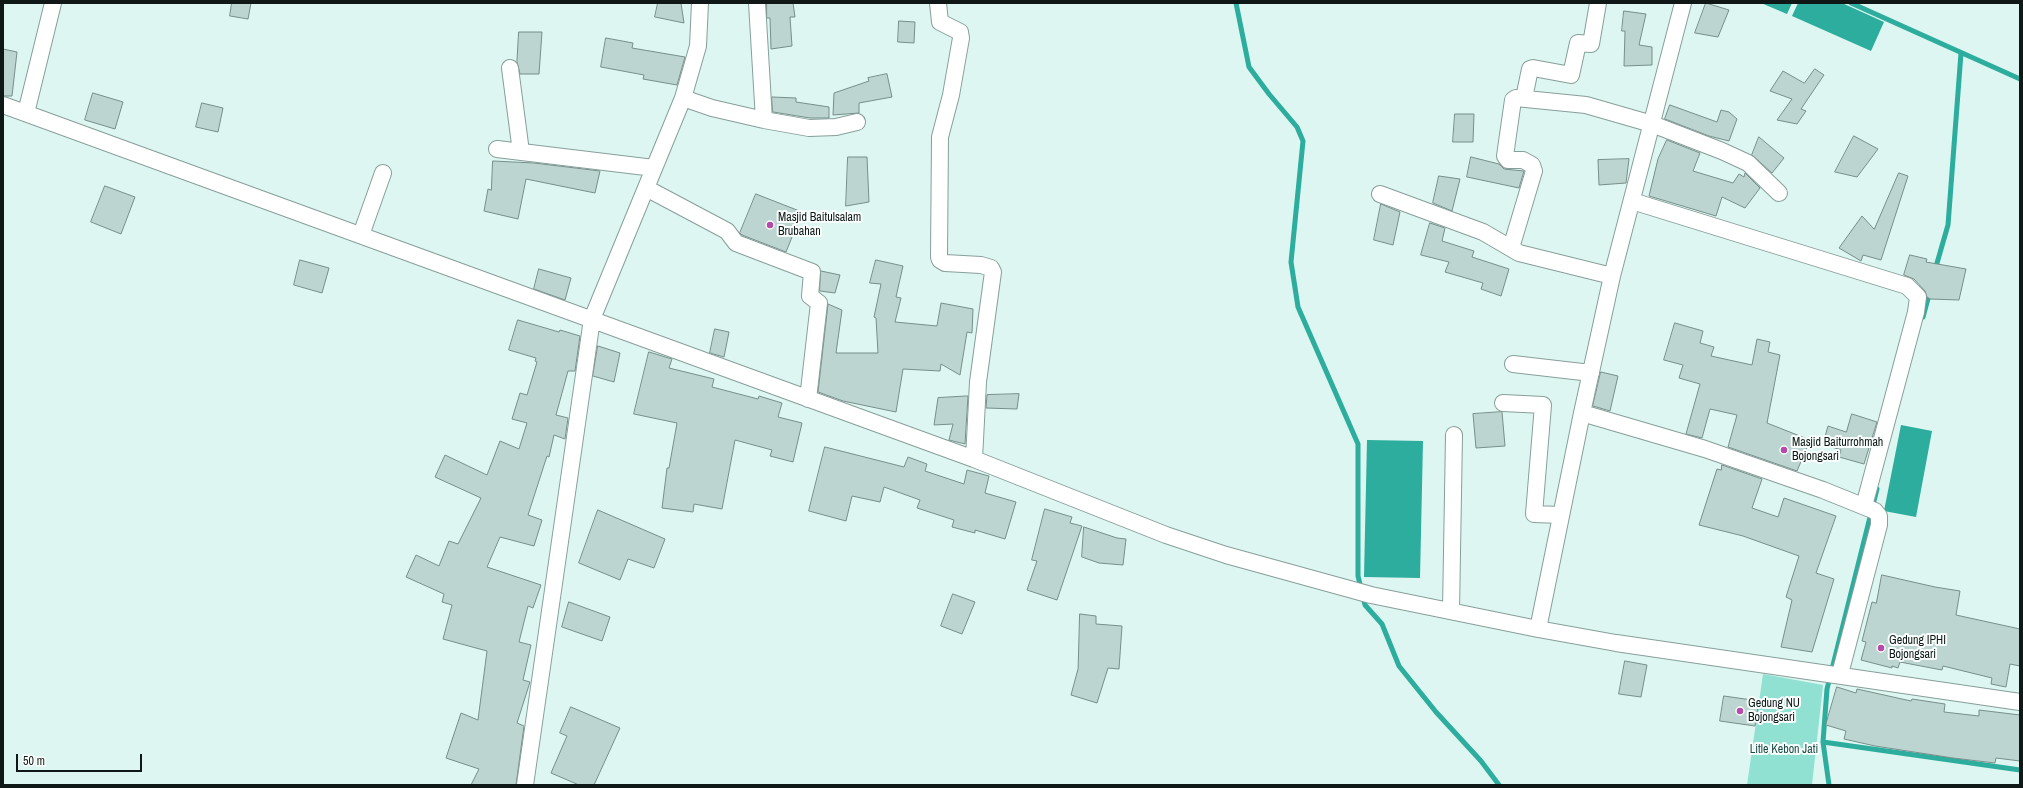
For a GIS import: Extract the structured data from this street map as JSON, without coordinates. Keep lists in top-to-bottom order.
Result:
{
  "parks": ["Litle Kebon Jati"],
  "places": [
    "Masjid Baitulsalam Brubahan",
    "Masjid Baiturrohmah Bojongsari",
    "Gedung IPHI Bojongsari",
    "Gedung NU Bojongsari"
  ],
  "scale_bar": "50 m"
}
